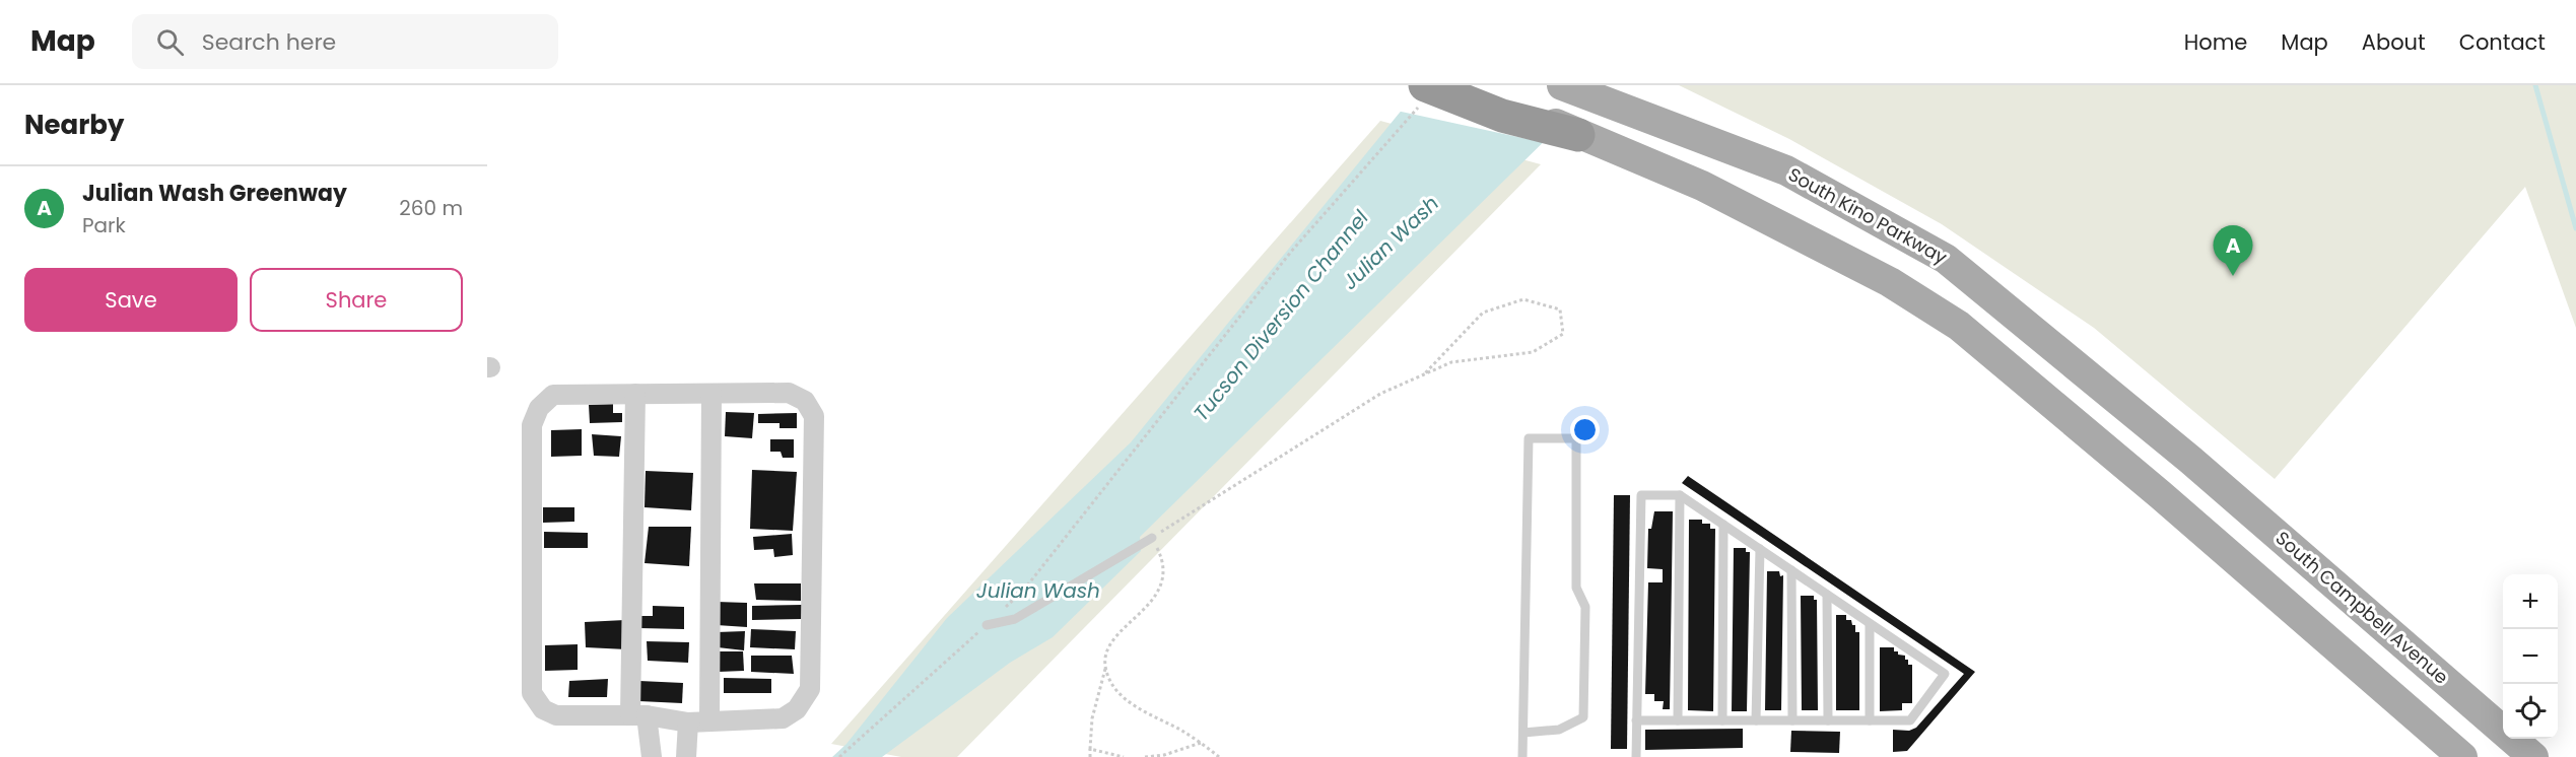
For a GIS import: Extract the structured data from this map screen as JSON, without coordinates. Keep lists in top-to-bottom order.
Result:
{
  "streets": {
    "main road": ["South Kino Parkway", "South Campbell Avenue"]
  },
  "crossings": [
    ["South Kino Parkway", "South Campbell Avenue"]
  ],
  "water": ["Julian Wash", "Tucson Diversion Channel"],
  "page": {
    "header": "Map",
    "search": "Search here",
    "nav": [
      "Home",
      "Map",
      "About",
      "Contact"
    ],
    "heading": "Nearby",
    "list": [
      {
        "mark": "A",
        "name": "Julian Wash Greenway",
        "note": "Park",
        "value": "260 m"
      }
    ],
    "pins": "A",
    "buttons": ["Save", "Share"],
    "map_buttons": ["+", "−"]
  }
}
